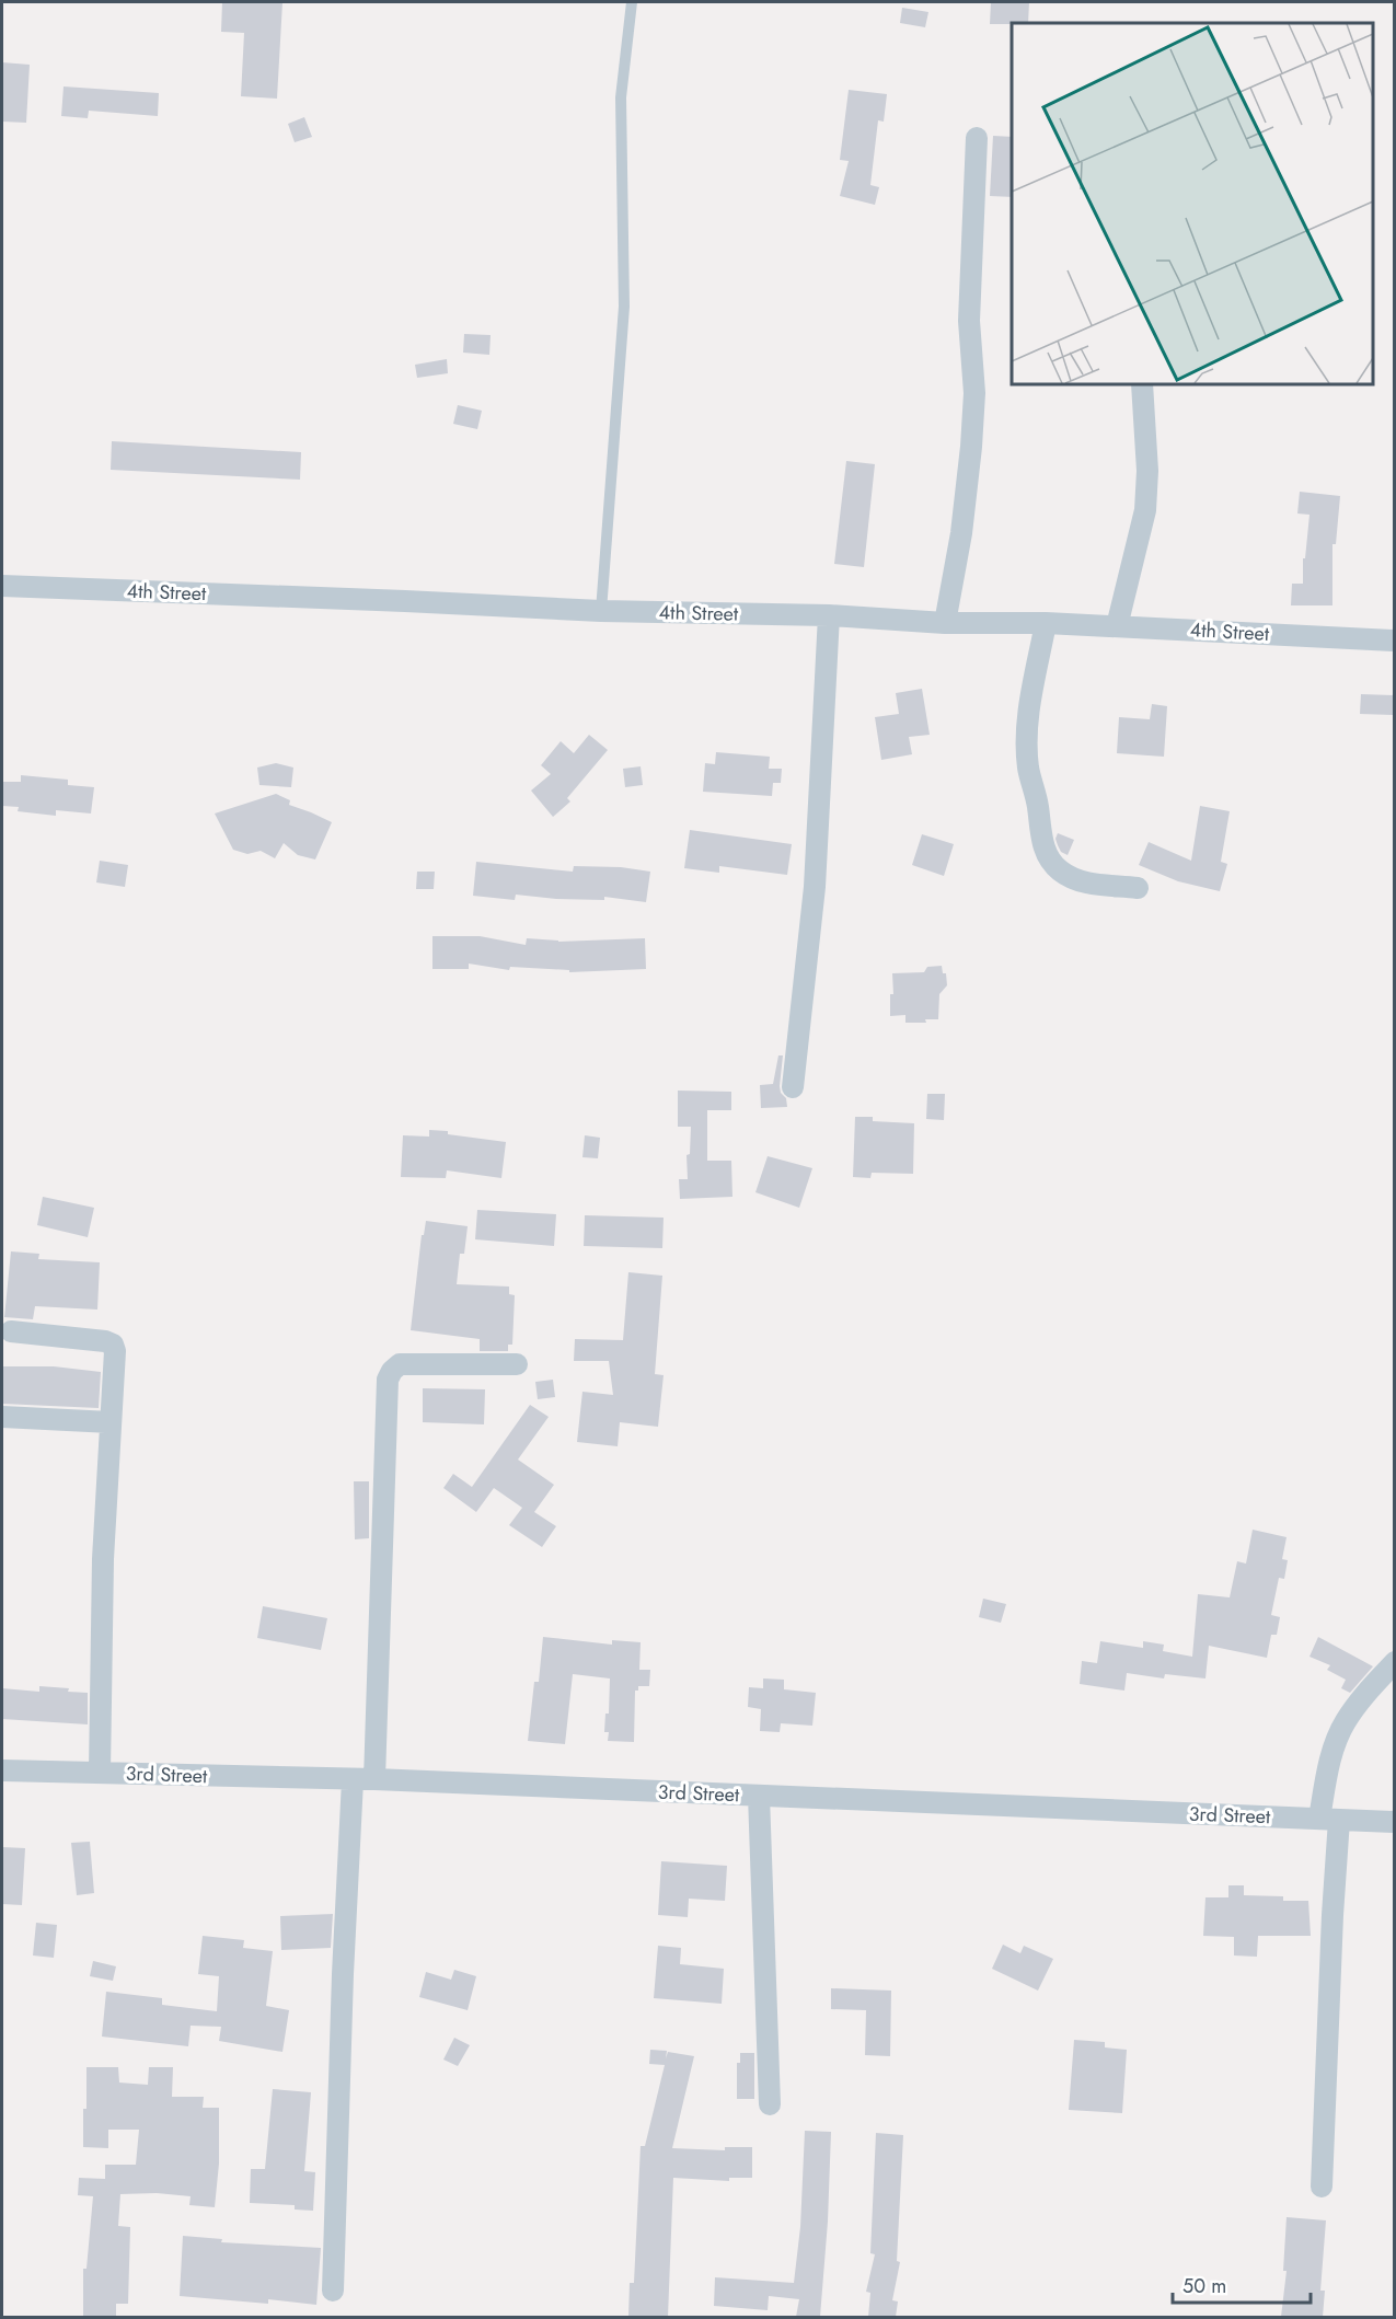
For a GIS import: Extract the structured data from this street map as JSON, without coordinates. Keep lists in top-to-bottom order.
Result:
{
  "streets": {
    "street": ["4th Street", "3rd Street"]
  },
  "scale_bar": "50 m"
}
